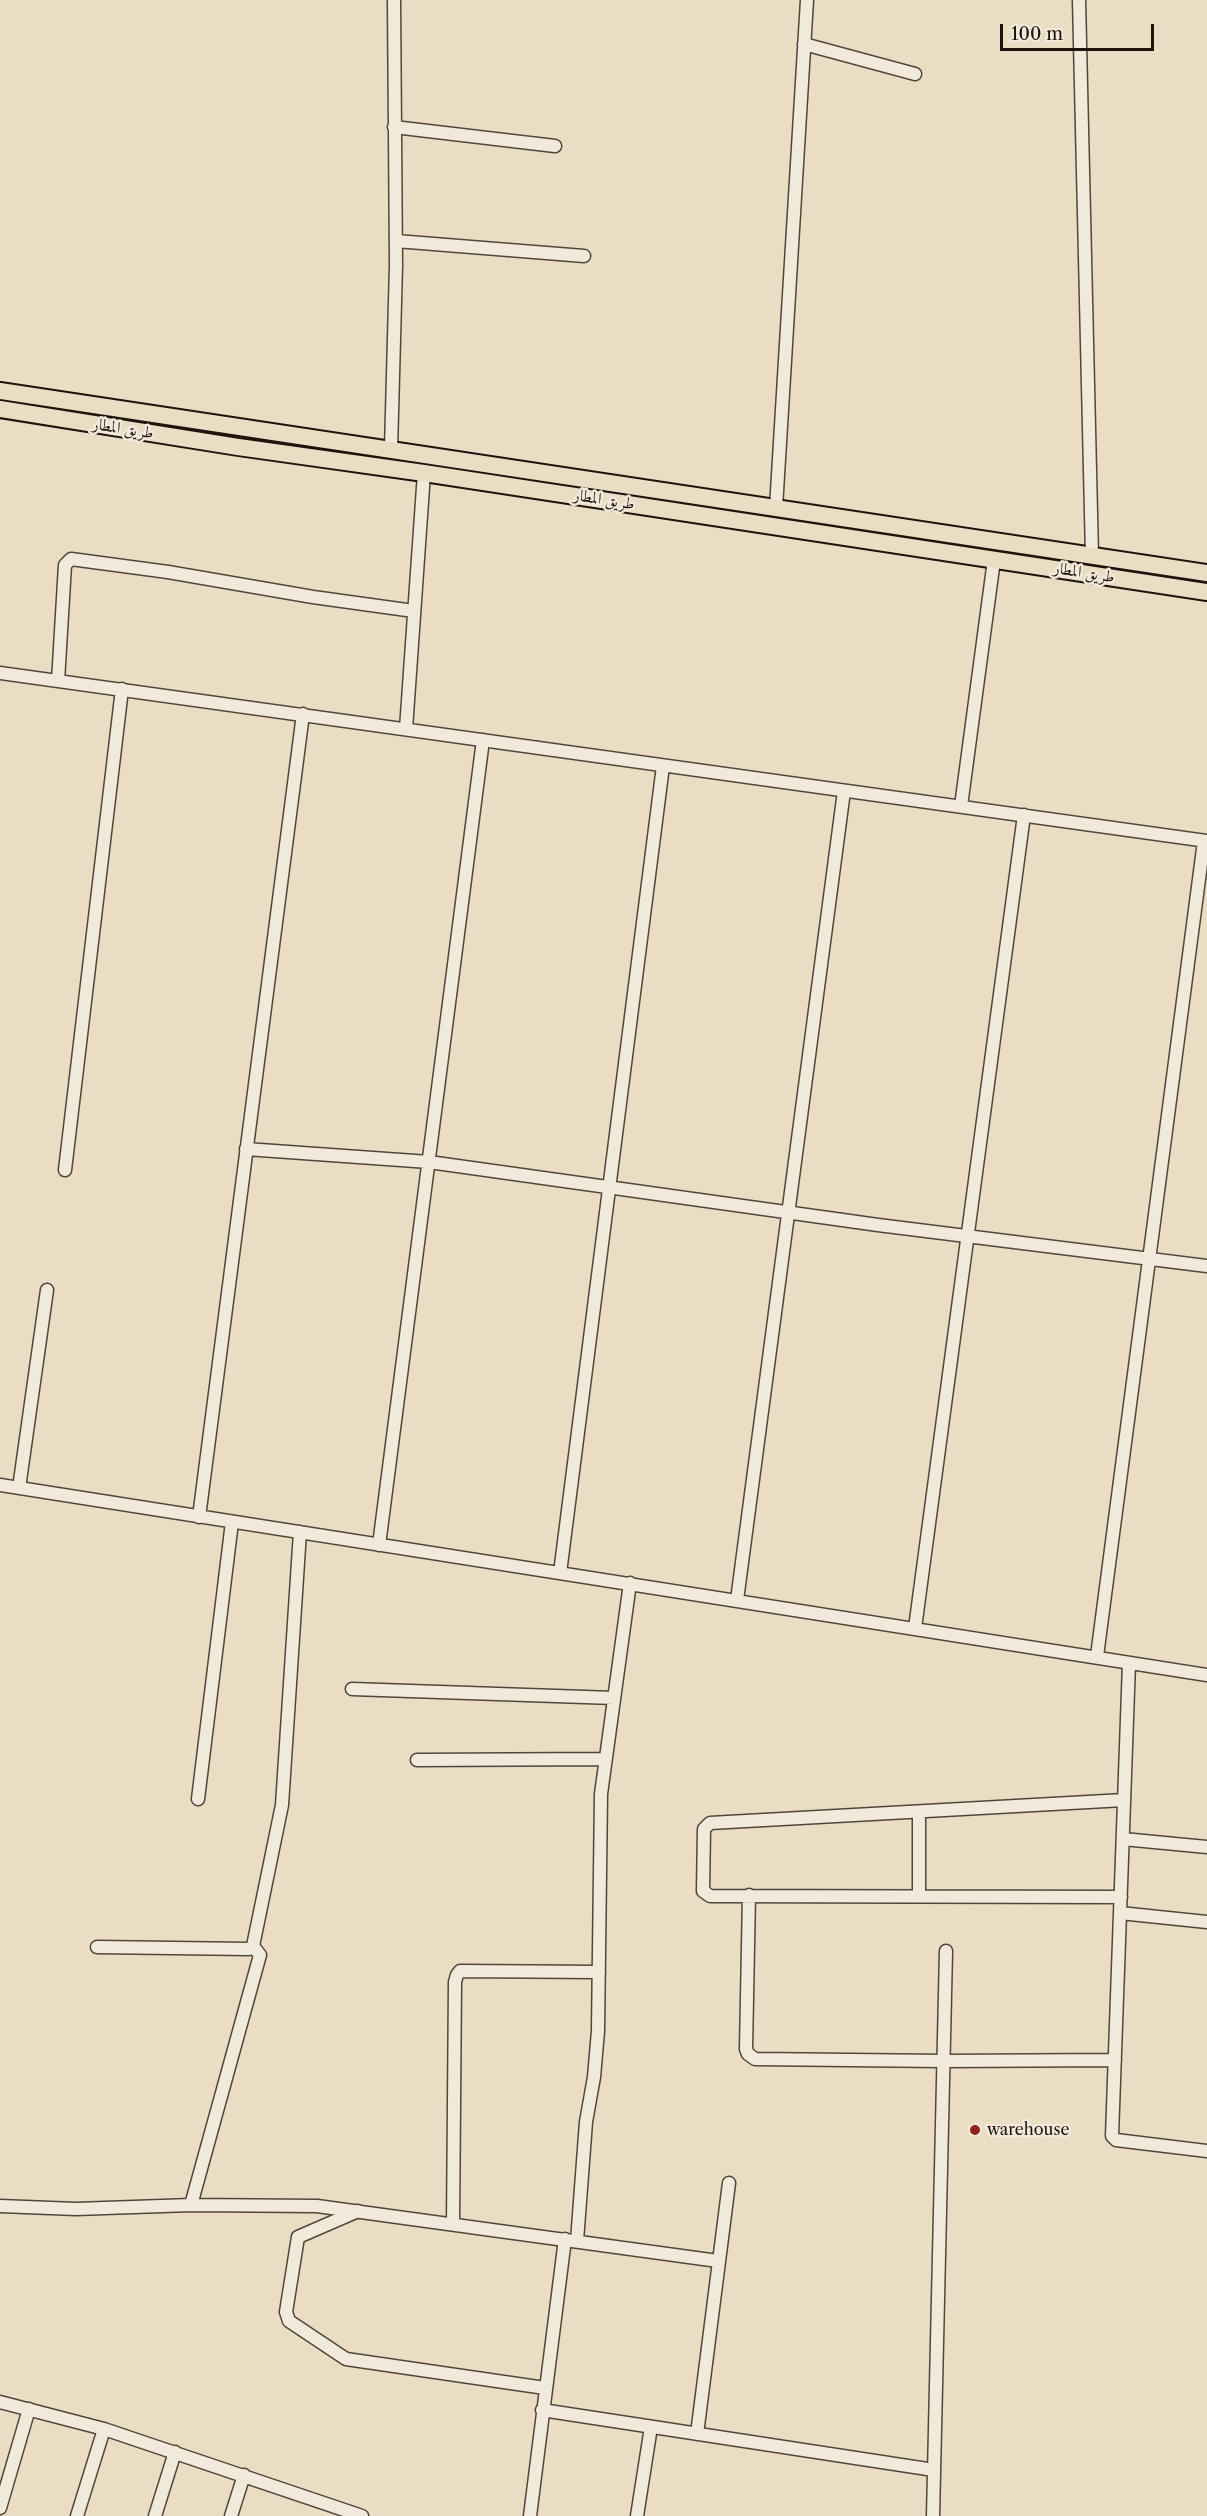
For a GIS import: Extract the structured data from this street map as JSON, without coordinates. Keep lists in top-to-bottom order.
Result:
{
  "streets": {
    "highway": ["طريق المطار"]
  },
  "places": ["warehouse"],
  "scale_bar": "100 m"
}
